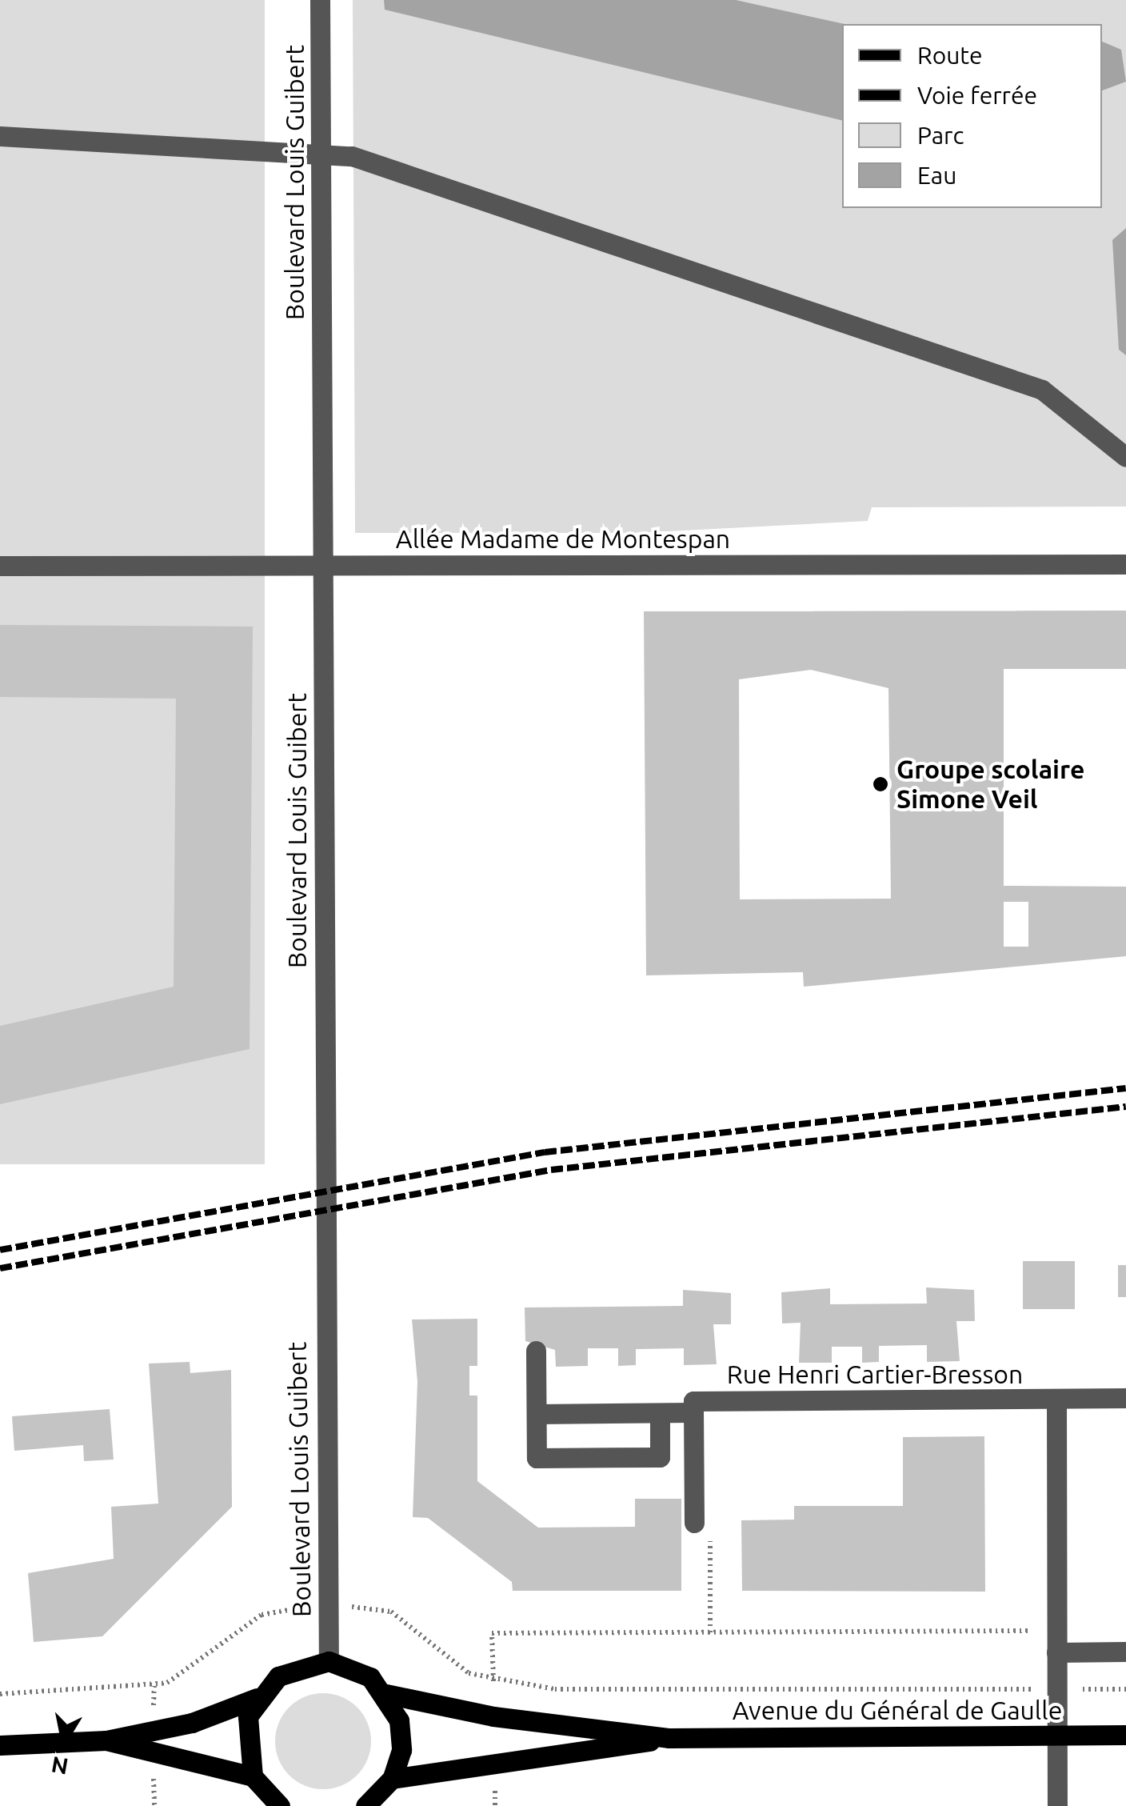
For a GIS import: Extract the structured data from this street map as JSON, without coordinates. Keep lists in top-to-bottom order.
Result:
{
  "streets": {
    "main road": ["Avenue du Général de Gaulle"],
    "street": ["Boulevard Louis Guibert", "Allée Madame de Montespan", "Rue Henri Cartier-Bresson"]
  },
  "crossings": [
    ["Boulevard Louis Guibert", "Allée Madame de Montespan"],
    ["Boulevard Louis Guibert", "Avenue du Général de Gaulle"],
    ["Rue Henri Cartier-Bresson", "Avenue du Général de Gaulle"]
  ],
  "places": ["Groupe scolaire Simone Veil"],
  "legend": [
    "Route",
    "Voie ferrée",
    "Parc",
    "Eau"
  ],
  "north": "bottom"
}
